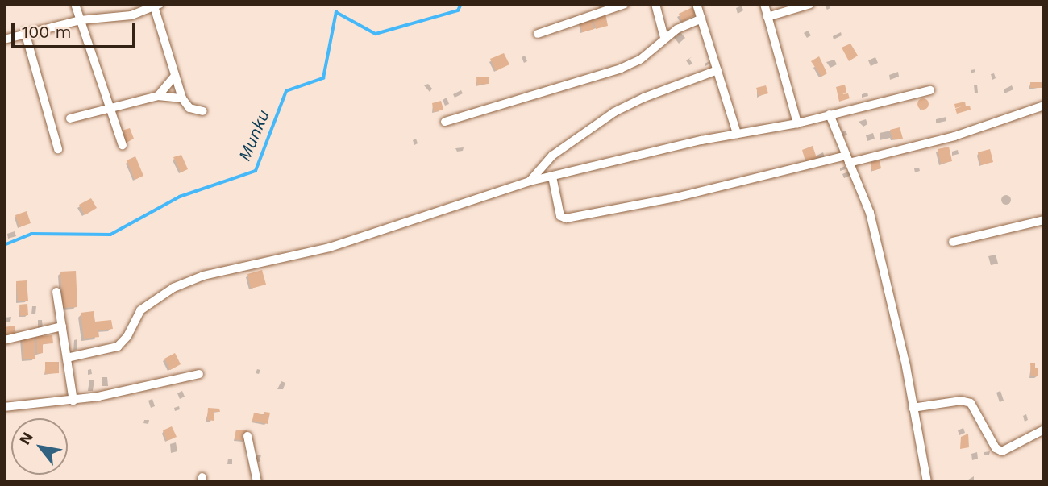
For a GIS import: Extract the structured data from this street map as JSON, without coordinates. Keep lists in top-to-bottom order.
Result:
{
  "water": ["Munku"],
  "scale_bar": "100 m",
  "north": "top left"
}
